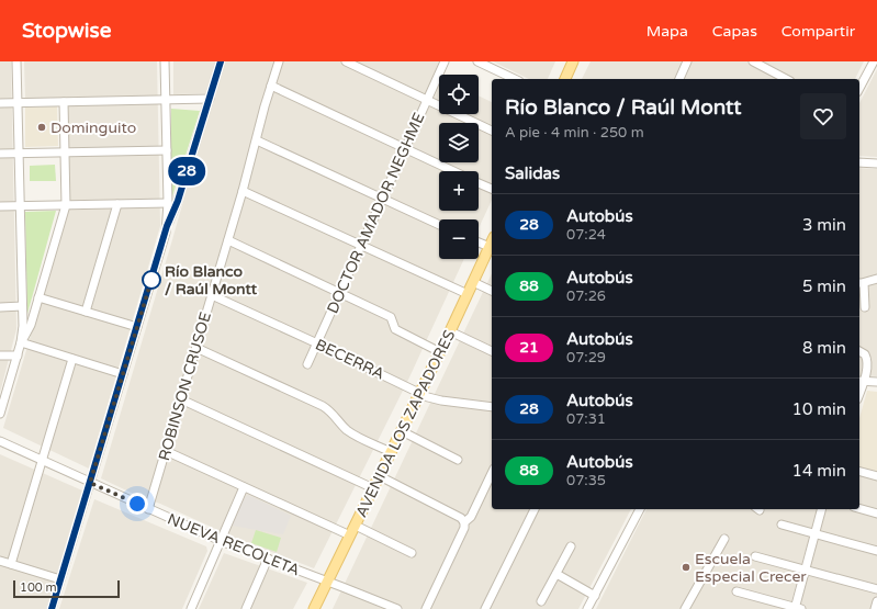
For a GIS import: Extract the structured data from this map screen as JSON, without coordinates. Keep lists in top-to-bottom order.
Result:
{
  "streets": {
    "main road": ["AVENIDA LOS ZAPADORES"],
    "street": [
      "DOCTOR AMADOR NEGHME",
      "BECERRA",
      "ROBINSON CRUSOE",
      "NUEVA RECOLETA"
    ]
  },
  "crossings": [
    ["DOCTOR AMADOR NEGHME", "BECERRA"],
    ["BECERRA", "ROBINSON CRUSOE"],
    ["BECERRA", "AVENIDA LOS ZAPADORES"],
    ["ROBINSON CRUSOE", "NUEVA RECOLETA"],
    ["AVENIDA LOS ZAPADORES", "NUEVA RECOLETA"]
  ],
  "places": ["Dominguito", "Río Blanco / Raúl Montt", "Escuela Especial Crecer"],
  "lines": ["bus line 28"],
  "scale_bar": "100 m",
  "page": {
    "header": "Stopwise",
    "nav": ["Mapa", "Capas", "Compartir"],
    "on_map": "28",
    "map_buttons": ["+", "−"],
    "heading": [
      ["Río Blanco / Raúl Montt", "A pie · 4 min · 250 m"],
      "Salidas"
    ],
    "list": [
      {
        "mark": "28",
        "name": "Autobús",
        "note": "07:24",
        "value": "3 min"
      },
      {
        "mark": "88",
        "name": "Autobús",
        "note": "07:26",
        "value": "5 min"
      },
      {
        "mark": "21",
        "name": "Autobús",
        "note": "07:29",
        "value": "8 min"
      },
      {
        "mark": "28",
        "name": "Autobús",
        "note": "07:31",
        "value": "10 min"
      },
      {
        "mark": "88",
        "name": "Autobús",
        "note": "07:35",
        "value": "14 min"
      }
    ],
    "scale": "100 m"
  }
}
